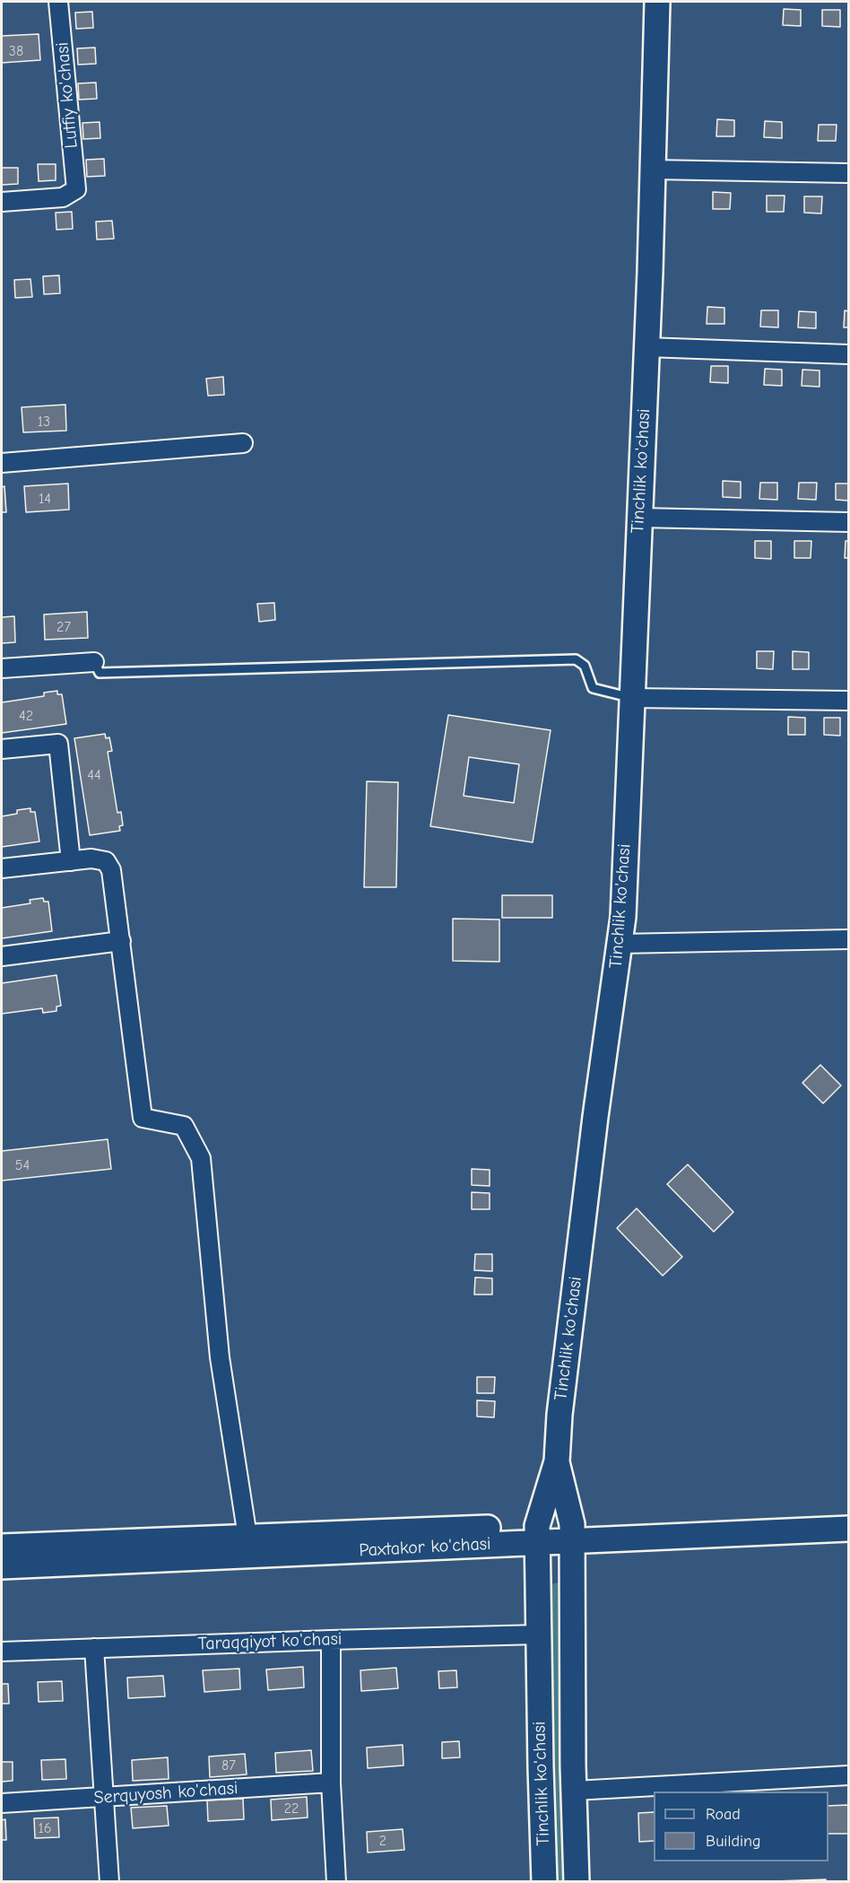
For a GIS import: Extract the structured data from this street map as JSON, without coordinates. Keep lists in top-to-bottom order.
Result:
{
  "streets": {
    "main road": ["Tinchlik ko'chasi", "Paxtakor ko'chasi"],
    "street": ["Lutfiy ko'chasi", "Taraqqiyot ko'chasi", "Serquyosh ko'chasi"]
  },
  "crossings": [
    ["Tinchlik ko'chasi", "Paxtakor ko'chasi"],
    ["Tinchlik ko'chasi", "Taraqqiyot ko'chasi"]
  ],
  "house_numbers": [
    "38",
    "13",
    "14",
    "27",
    "42",
    "44",
    "54",
    "87",
    "22",
    "16",
    "2"
  ],
  "legend": ["Road", "Building"]
}
